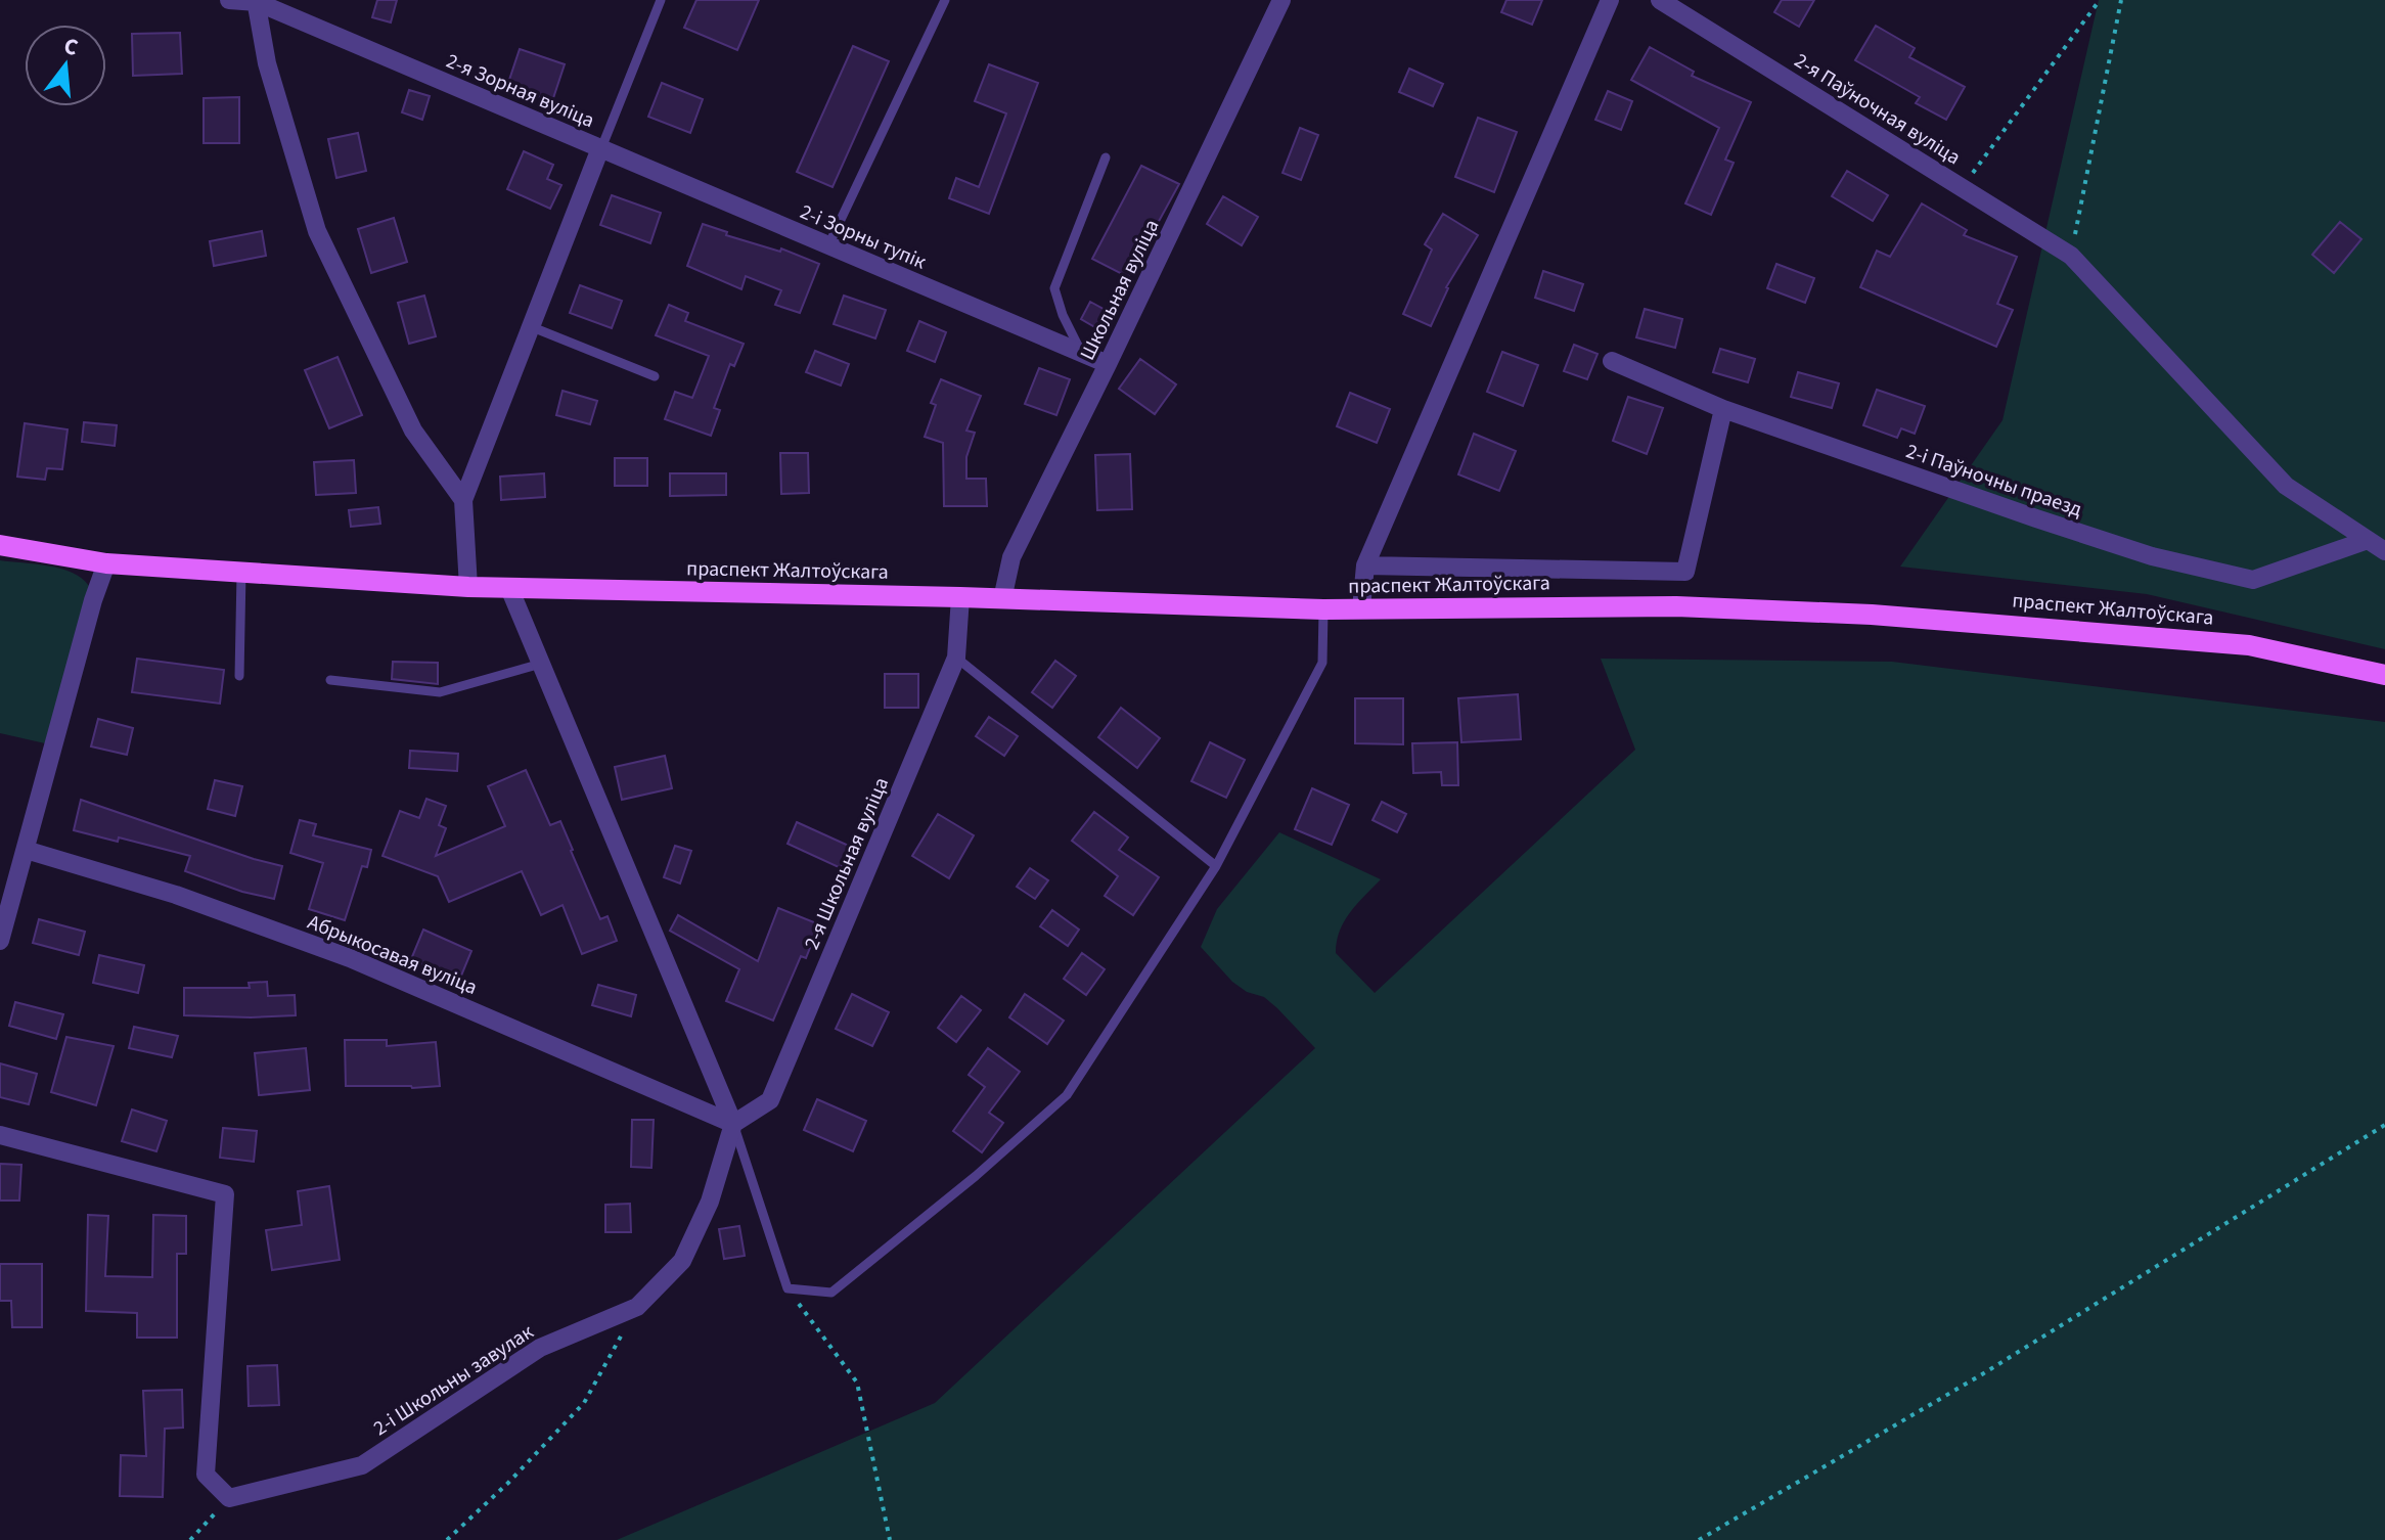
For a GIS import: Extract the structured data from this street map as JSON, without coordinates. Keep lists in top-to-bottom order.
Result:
{
  "streets": {
    "main road": ["праспект Жалтоўскага"],
    "street": [
      "2-я Зорная вуліца",
      "2-я Паўночная вуліца",
      "2-і Зорны тупік",
      "Школьная вуліца",
      "2-і Паўночны праезд",
      "2-я Школьная вуліца",
      "Абрыкосавая вуліца",
      "2-і Школьны завулак"
    ]
  },
  "crossings": [
    ["2-я Зорная вуліца", "2-і Зорны тупік"],
    ["2-я Зорная вуліца", "праспект Жалтоўскага"],
    ["2-я Паўночная вуліца", "2-і Паўночны праезд"],
    ["2-і Зорны тупік", "Школьная вуліца"],
    ["Школьная вуліца", "праспект Жалтоўскага"],
    ["праспект Жалтоўскага", "2-я Школьная вуліца"],
    ["2-я Школьная вуліца", "Абрыкосавая вуліца"],
    ["2-я Школьная вуліца", "2-і Школьны завулак"],
    ["Абрыкосавая вуліца", "2-і Школьны завулак"]
  ],
  "north": "top"
}
